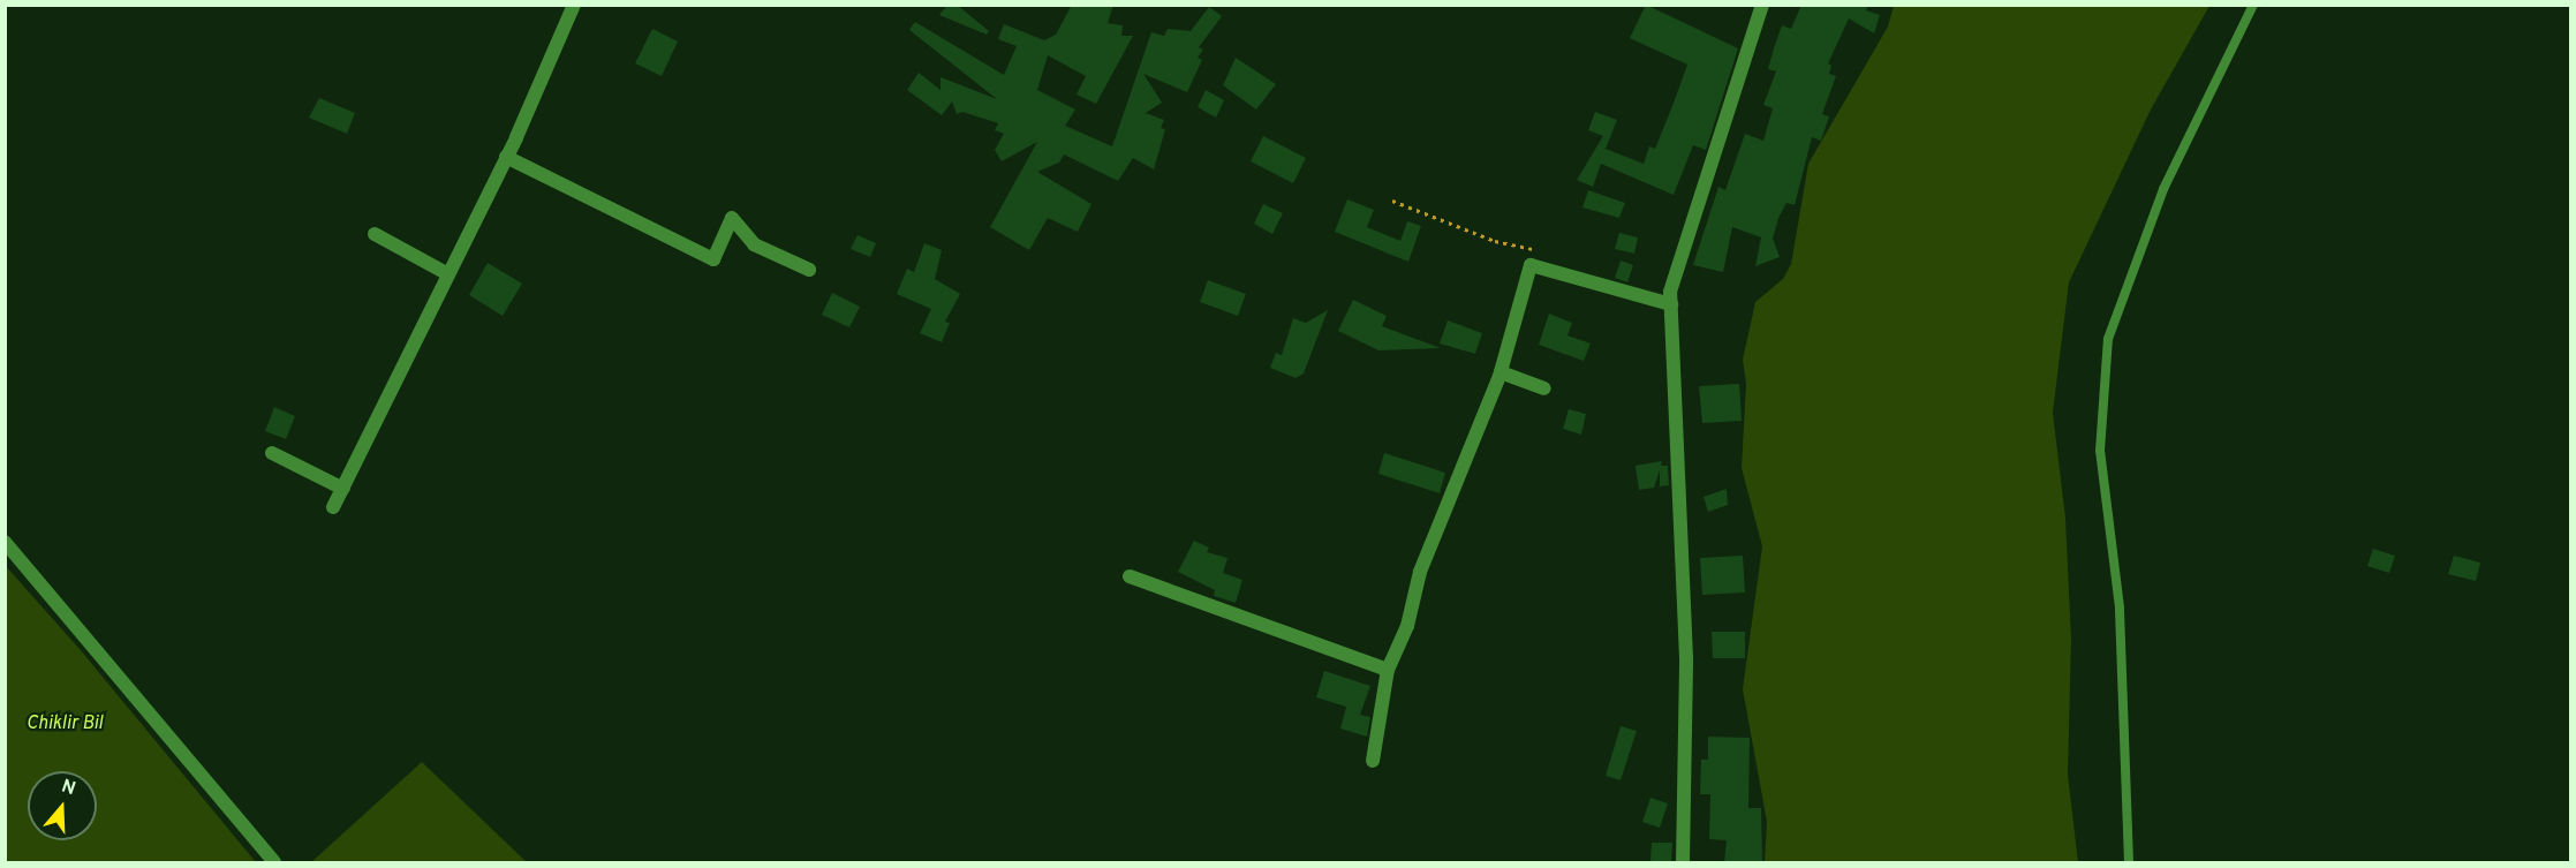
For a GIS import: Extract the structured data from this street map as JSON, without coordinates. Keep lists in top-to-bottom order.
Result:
{
  "water": ["Chiklir Bil"],
  "north": "top"
}
